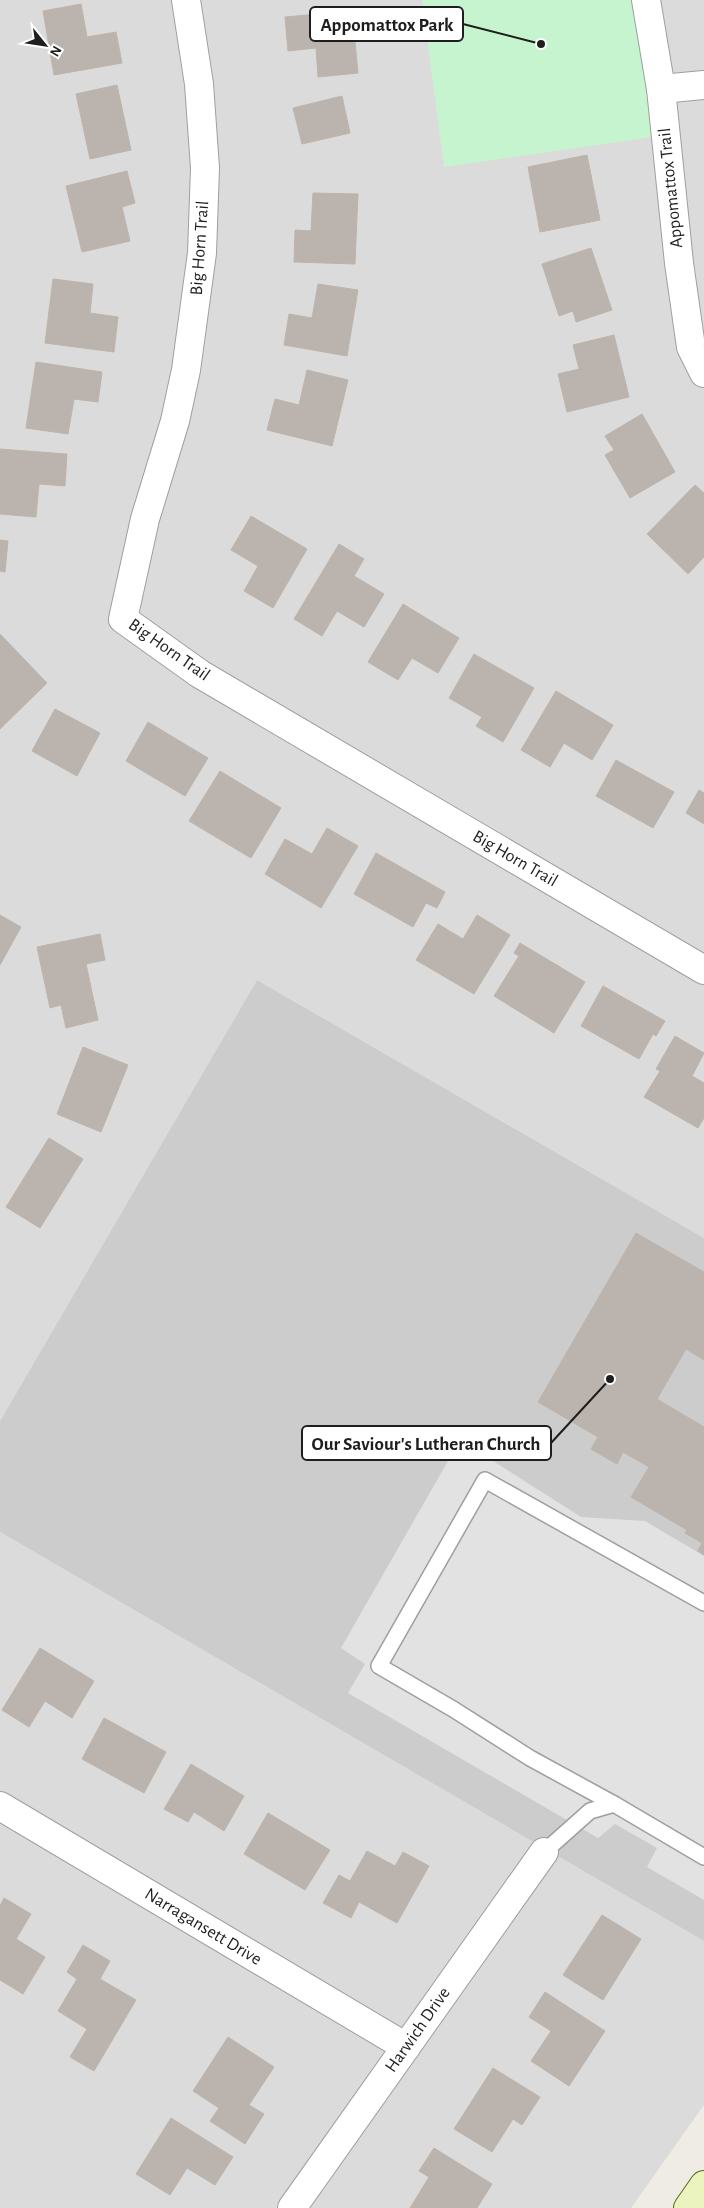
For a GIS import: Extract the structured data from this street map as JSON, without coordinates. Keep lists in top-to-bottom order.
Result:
{
  "streets": {
    "street": [
      "Appomattox Trail",
      "Big Horn Trail",
      "Narragansett Drive",
      "Harwich Drive"
    ]
  },
  "crossings": [
    ["Narragansett Drive", "Harwich Drive"]
  ],
  "places": ["Appomattox Park", "Our Saviour's Lutheran Church"],
  "north": "bottom right"
}
